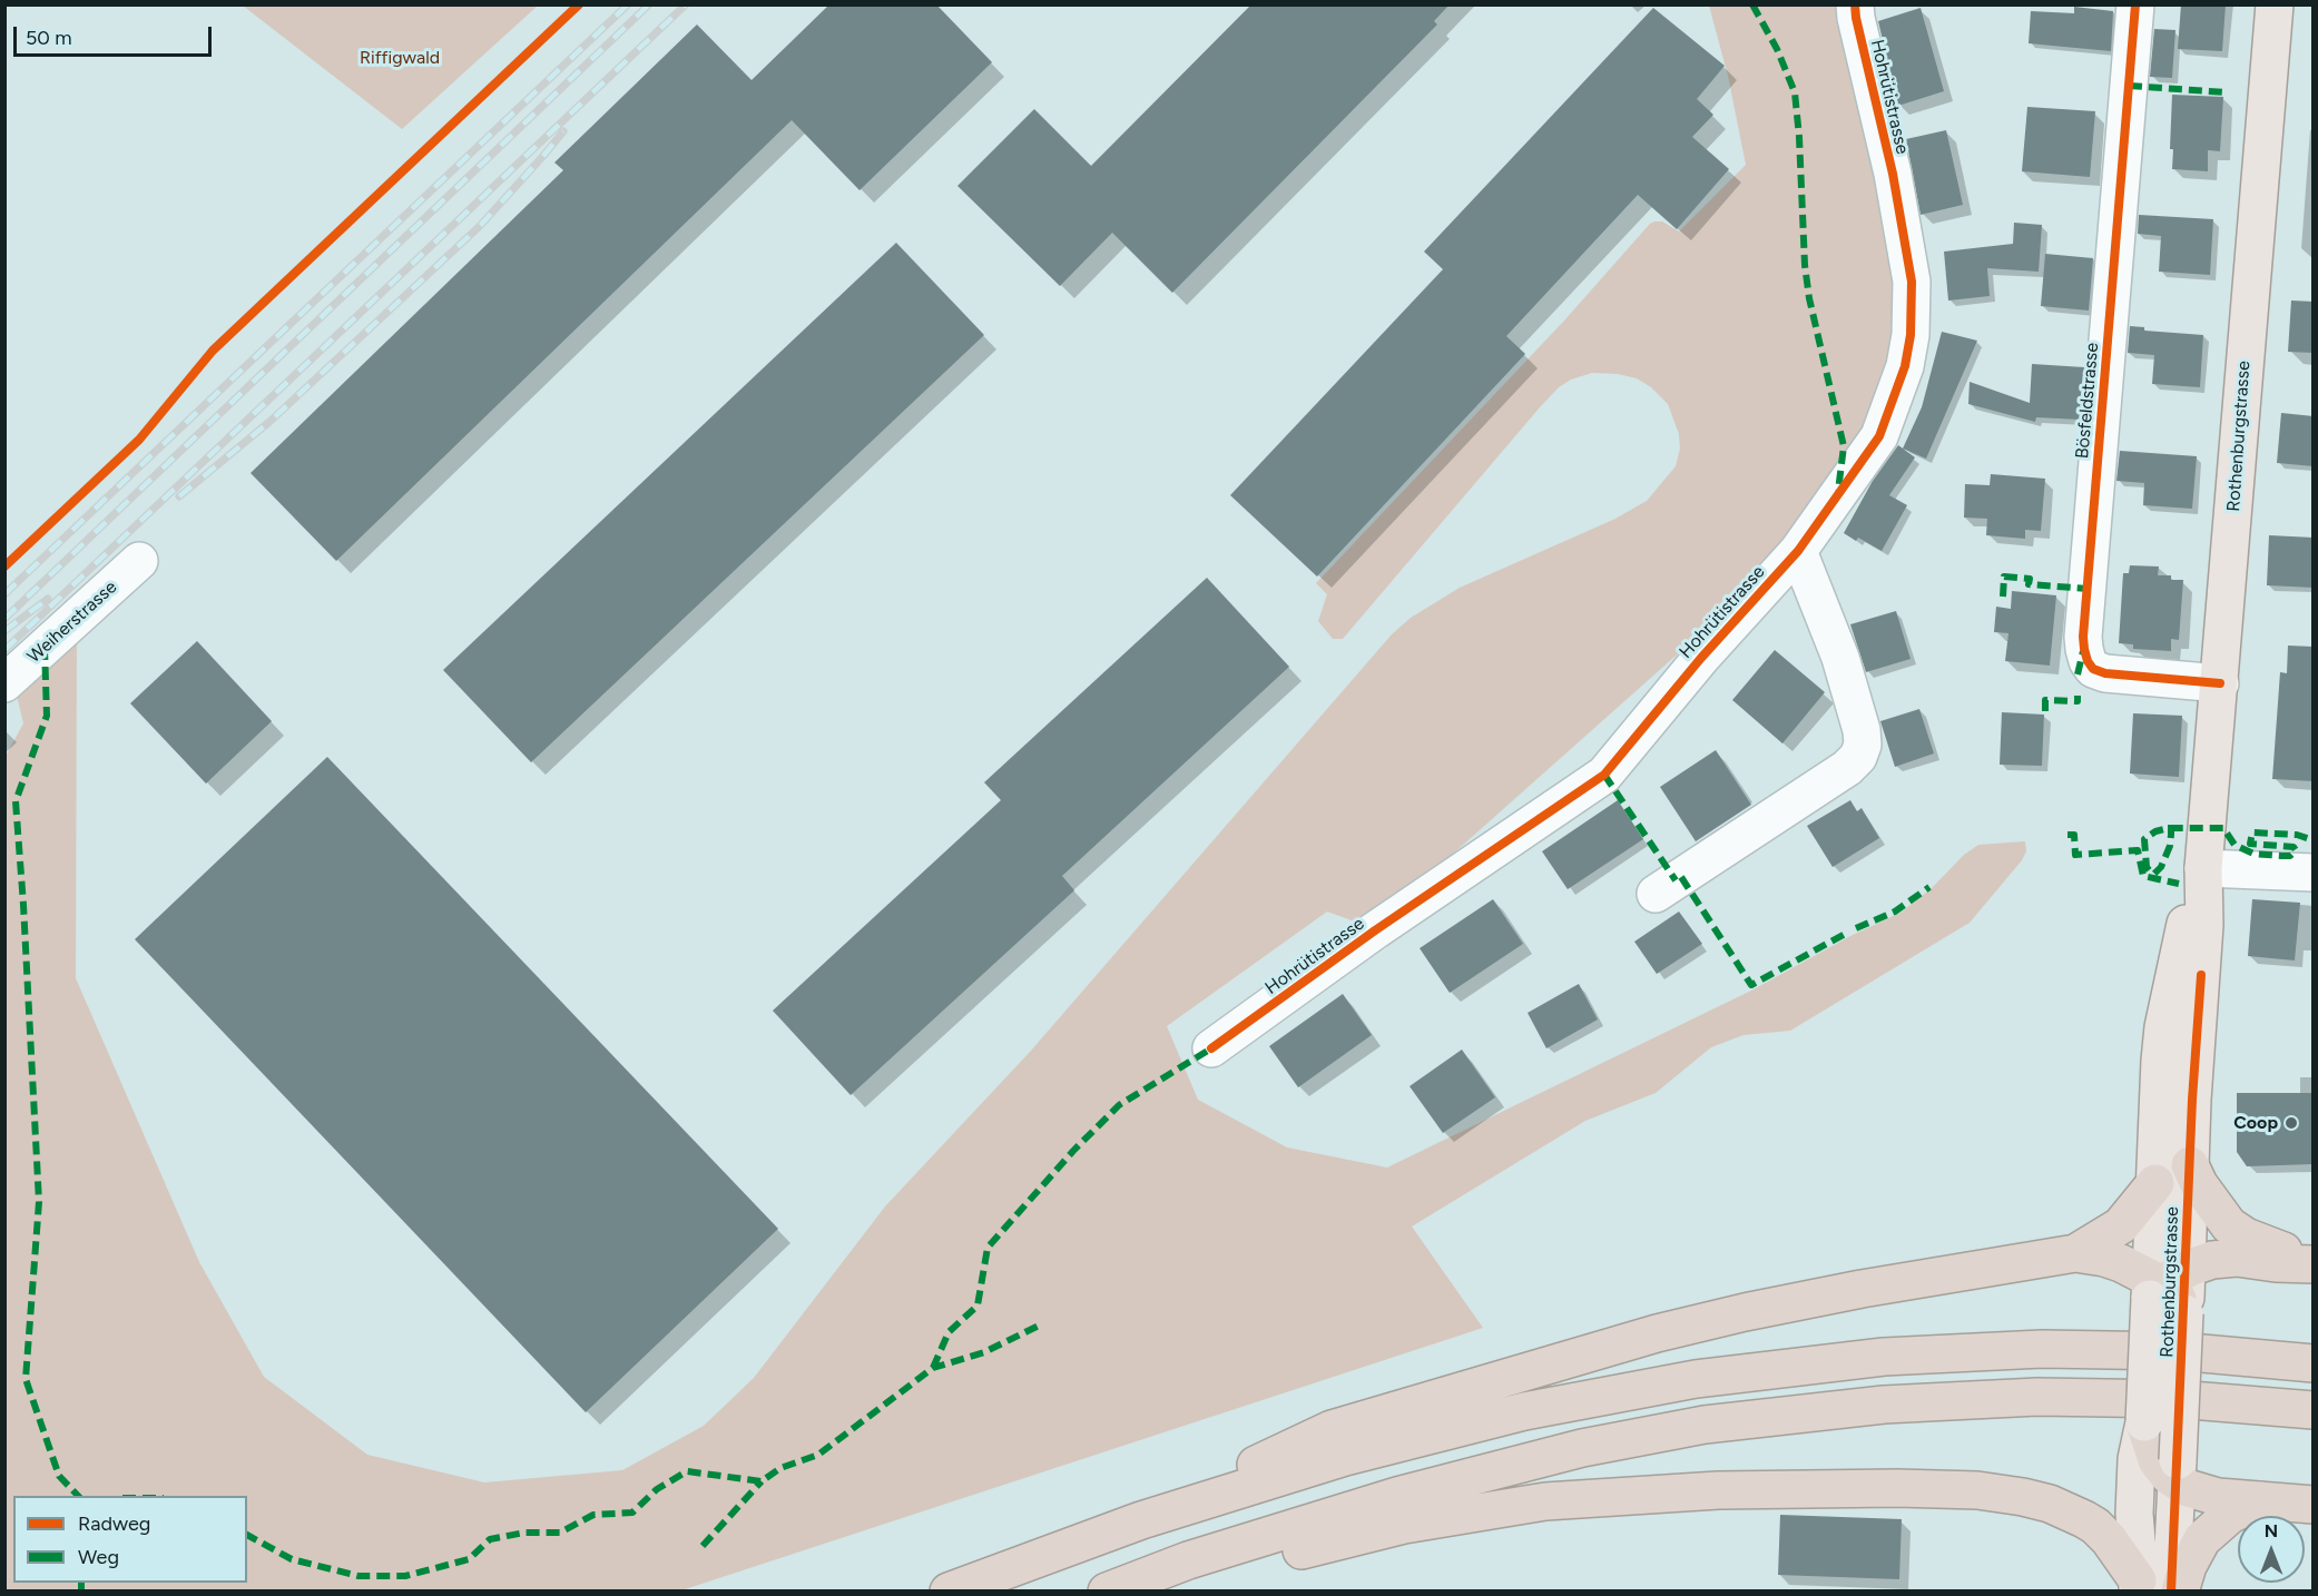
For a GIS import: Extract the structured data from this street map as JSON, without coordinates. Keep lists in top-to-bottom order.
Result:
{
  "streets": {
    "main road": ["Rothenburgstrasse"],
    "street": ["Hohrütistrasse", "Bösfeldstrasse", "Weiherstrasse"]
  },
  "crossings": [
    ["Bösfeldstrasse", "Rothenburgstrasse"]
  ],
  "parks": ["Riffigwald"],
  "places": ["Coop"],
  "legend": ["Radweg", "Weg"],
  "scale_bar": "50 m",
  "north": "top"
}
